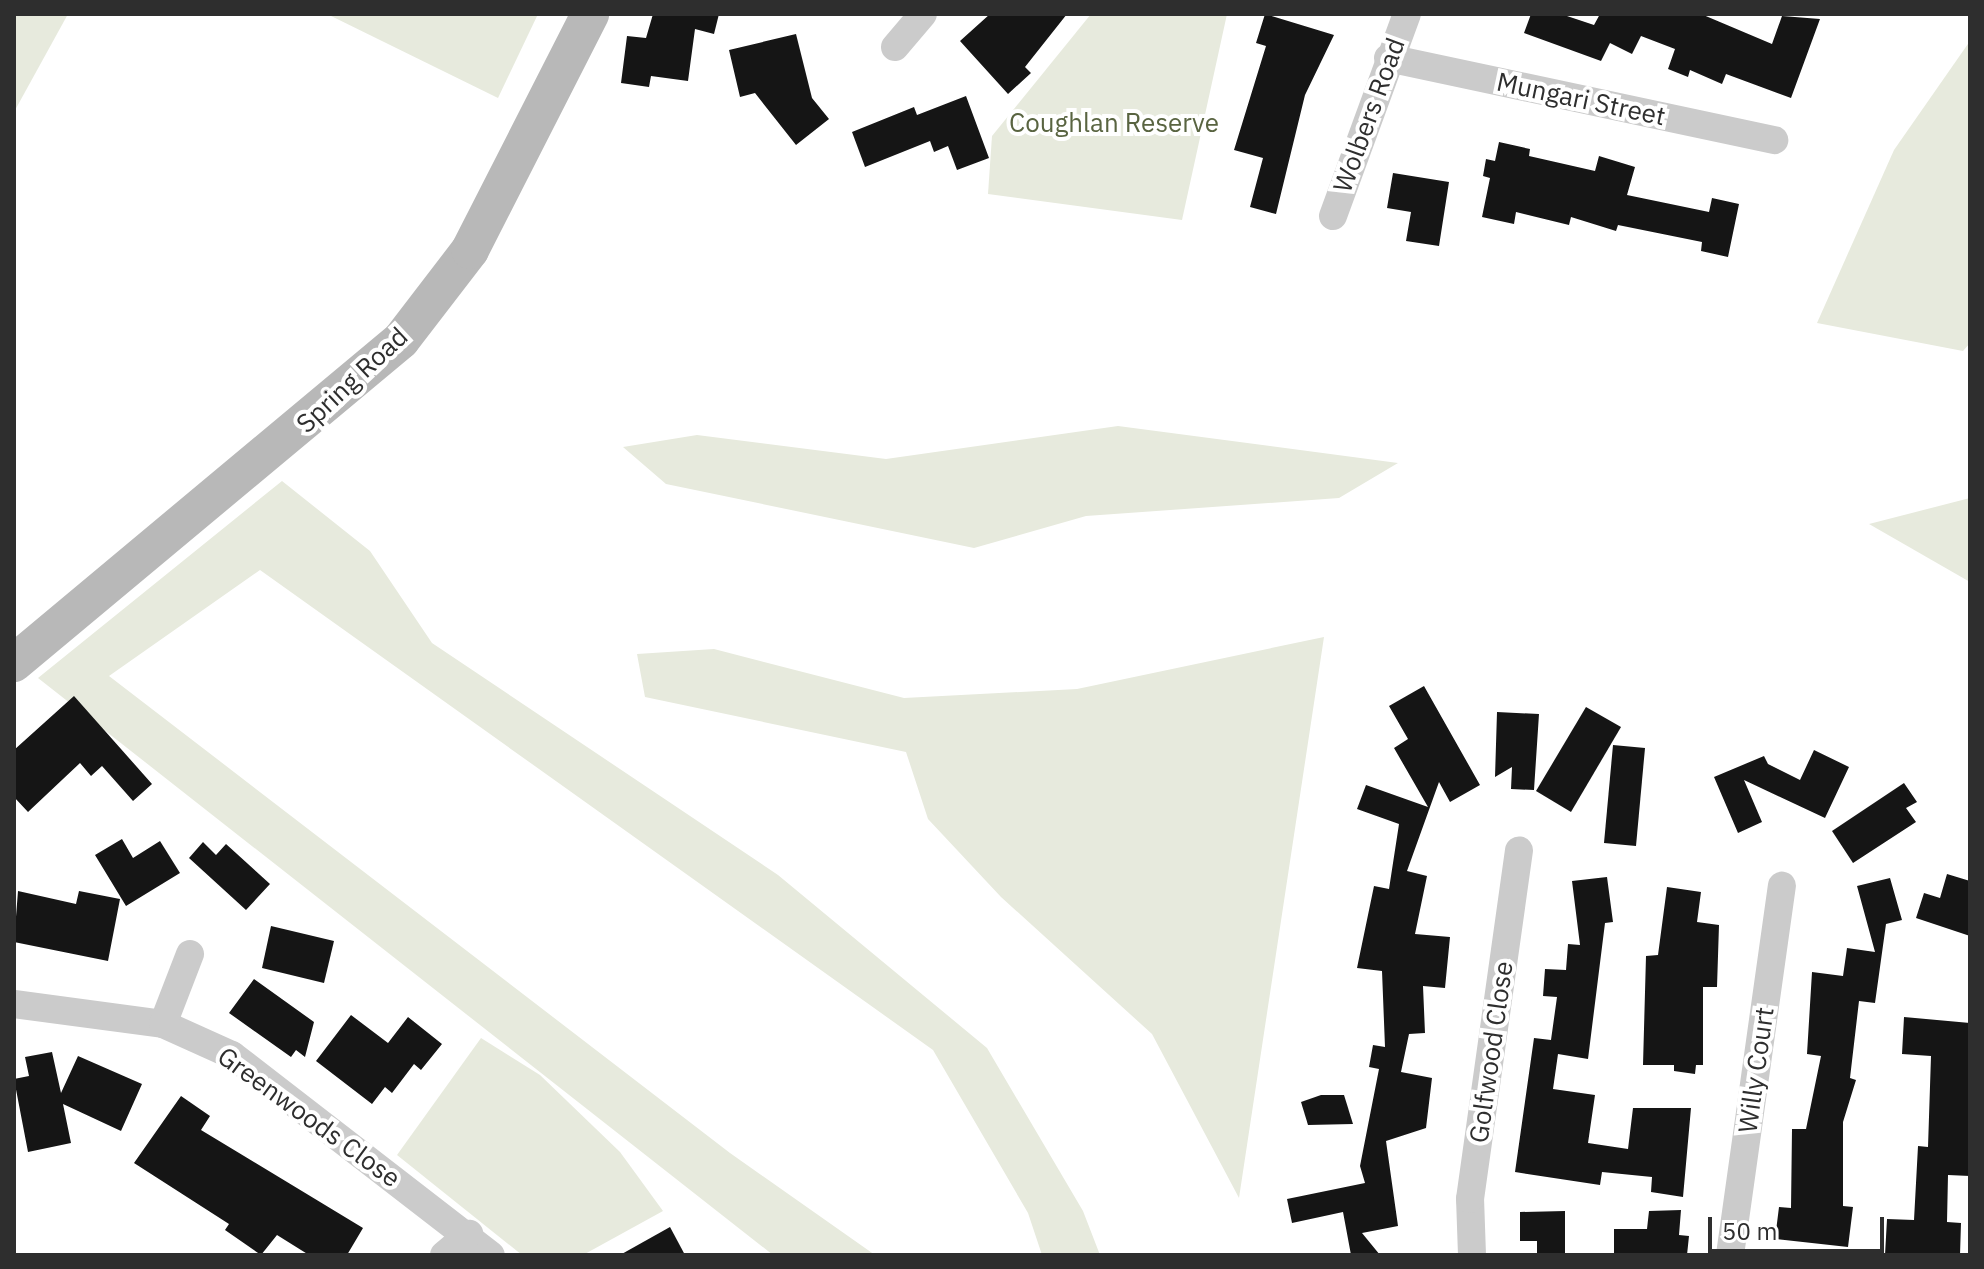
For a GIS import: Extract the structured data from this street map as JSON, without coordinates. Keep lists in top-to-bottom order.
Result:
{
  "streets": {
    "main road": ["Spring Road"],
    "street": [
      "Mungari Street",
      "Wolbers Road",
      "Golfwood Close",
      "Willy Court",
      "Greenwoods Close"
    ]
  },
  "crossings": [
    ["Mungari Street", "Wolbers Road"]
  ],
  "parks": ["Coughlan Reserve"],
  "scale_bar": "50 m"
}
